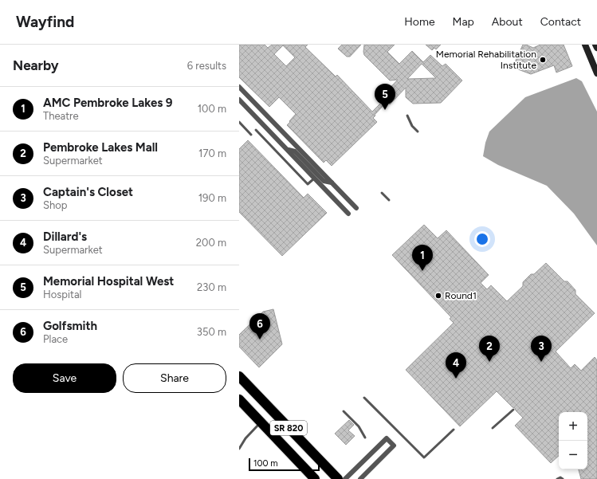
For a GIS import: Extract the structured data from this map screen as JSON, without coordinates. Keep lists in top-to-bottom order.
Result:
{
  "streets": {
    "highway": ["SR 820"]
  },
  "places": ["Memorial Rehabilitation Institute", "Round1"],
  "scale_bar": "100 m",
  "page": {
    "header": "Wayfind",
    "nav": [
      "Home",
      "Map",
      "About",
      "Contact"
    ],
    "heading": ["Nearby", "6 results"],
    "pins": [
      "5",
      "1",
      "6",
      "2",
      "3",
      "4"
    ],
    "list": [
      {
        "mark": "1",
        "name": "AMC Pembroke Lakes 9",
        "note": "Theatre",
        "value": "100 m"
      },
      {
        "mark": "2",
        "name": "Pembroke Lakes Mall",
        "note": "Supermarket",
        "value": "170 m"
      },
      {
        "mark": "3",
        "name": "Captain's Closet",
        "note": "Shop",
        "value": "190 m"
      },
      {
        "mark": "4",
        "name": "Dillard's",
        "note": "Supermarket",
        "value": "200 m"
      },
      {
        "mark": "5",
        "name": "Memorial Hospital West",
        "note": "Hospital",
        "value": "230 m"
      },
      {
        "mark": "6",
        "name": "Golfsmith",
        "note": "Place",
        "value": "350 m"
      }
    ],
    "buttons": ["Save", "Share"],
    "map_buttons": ["+", "−"],
    "scale": "100 m"
  }
}
